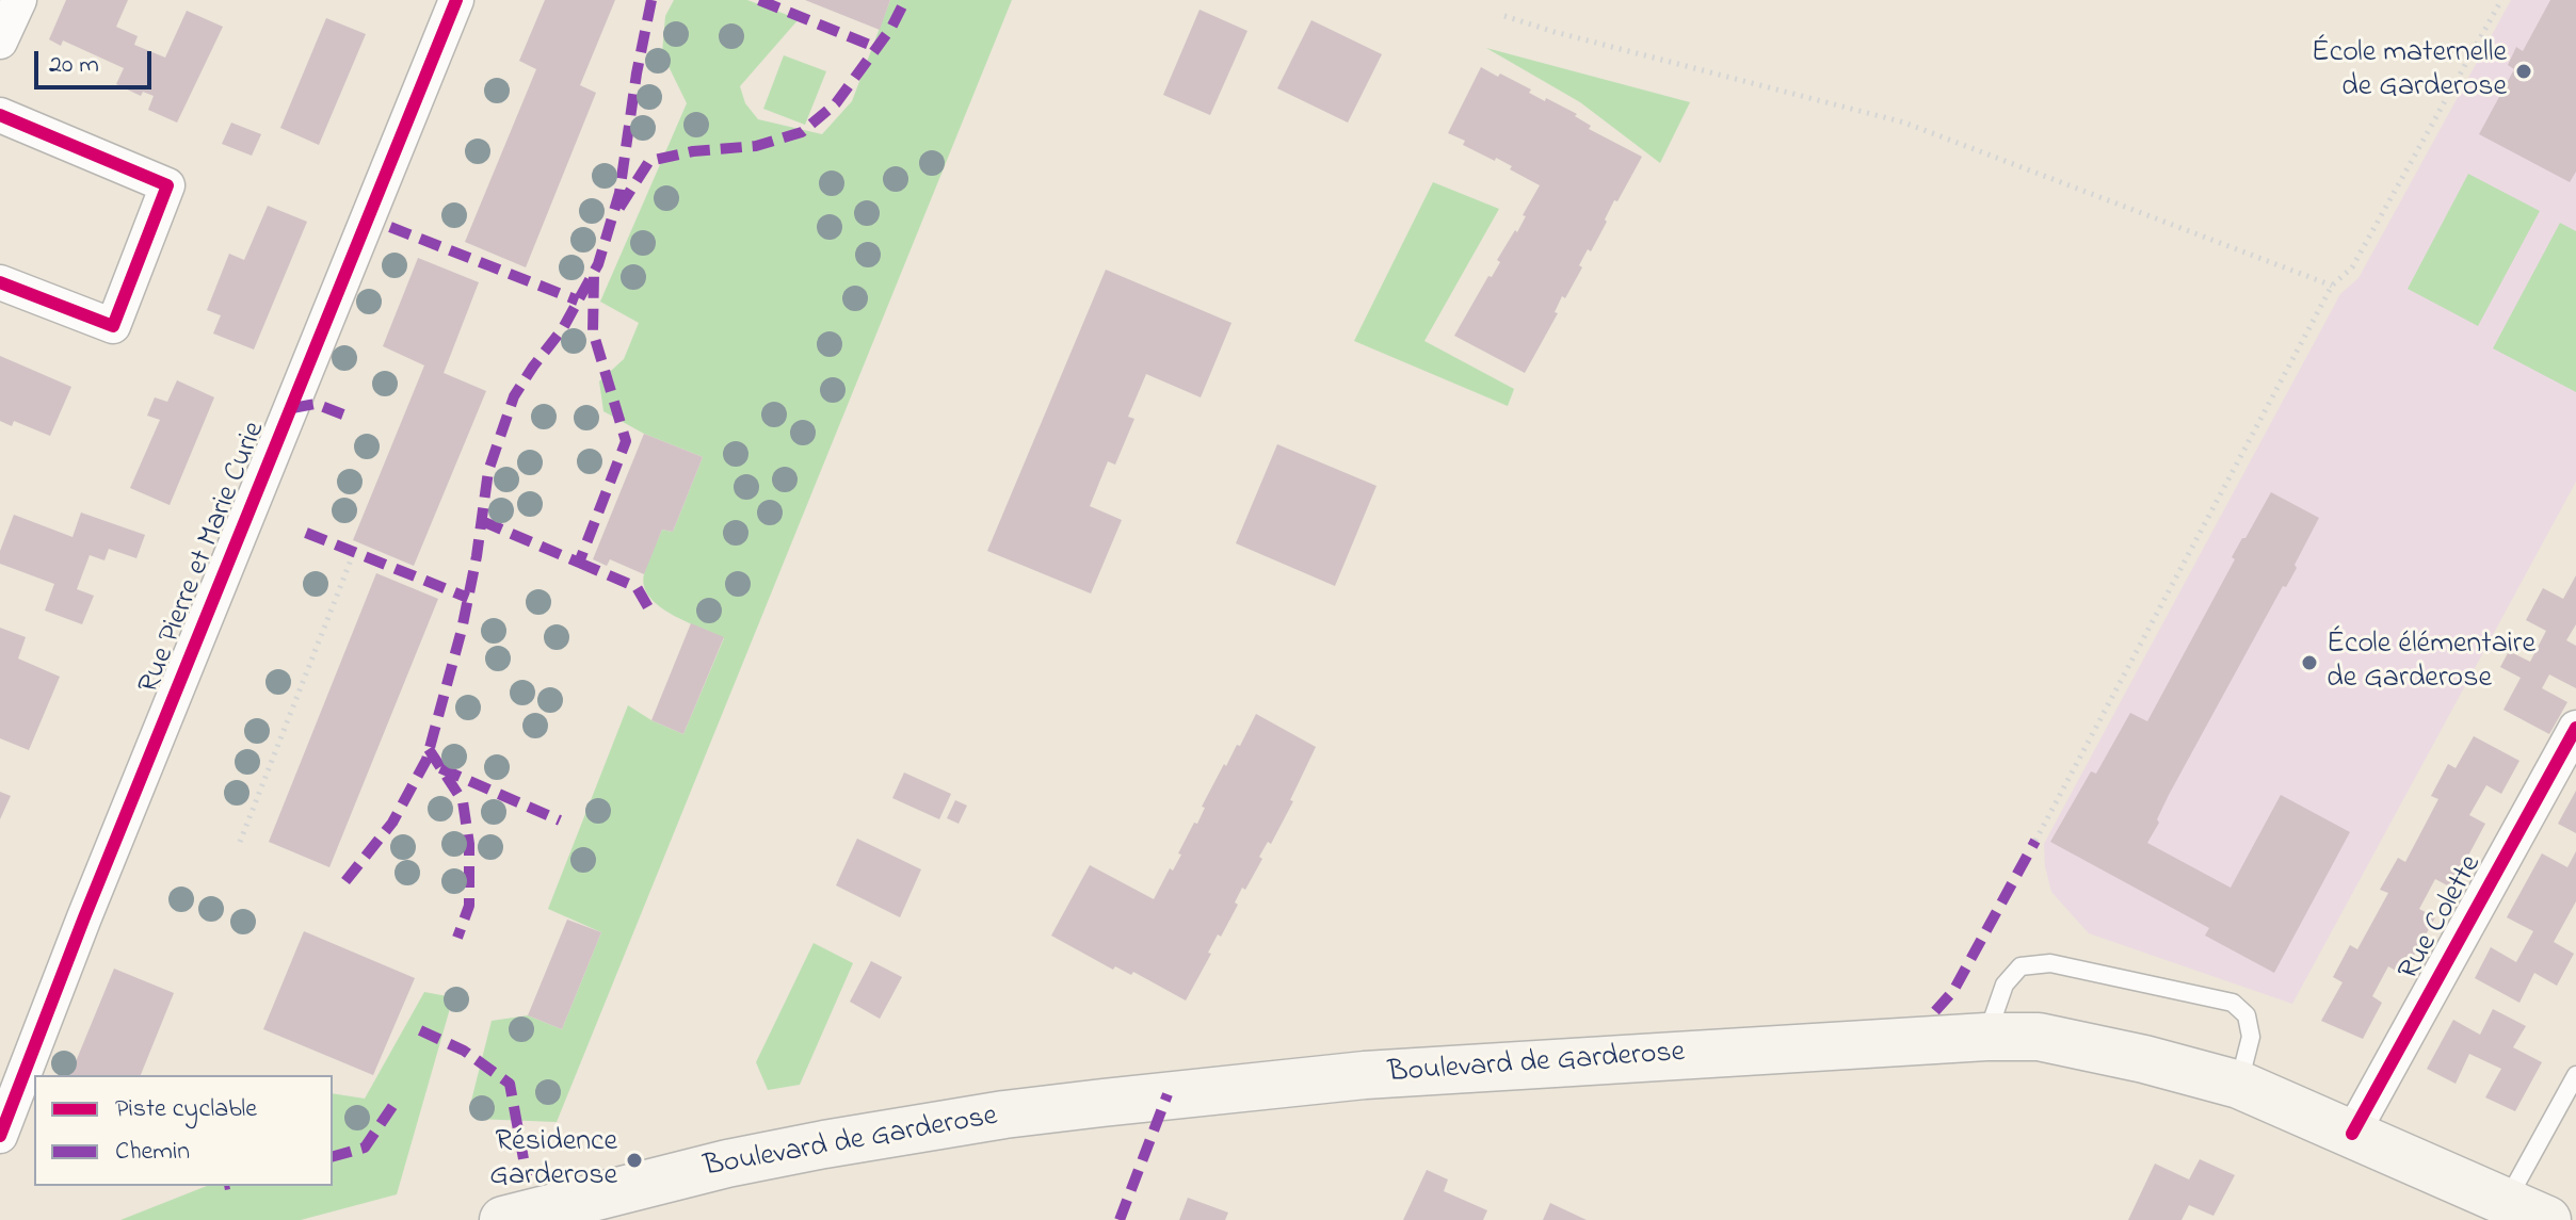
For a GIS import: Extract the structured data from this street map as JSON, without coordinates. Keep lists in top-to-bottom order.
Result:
{
  "streets": {
    "main road": ["Boulevard de Garderose"],
    "street": ["Rue Pierre et Marie Curie", "Rue Colette"]
  },
  "crossings": [
    ["Rue Colette", "Boulevard de Garderose"]
  ],
  "places": ["École maternelle de Garderose", "École élémentaire de Garderose", "Résidence Garderose"],
  "legend": ["Piste cyclable", "Chemin"],
  "scale_bar": "20 m"
}
